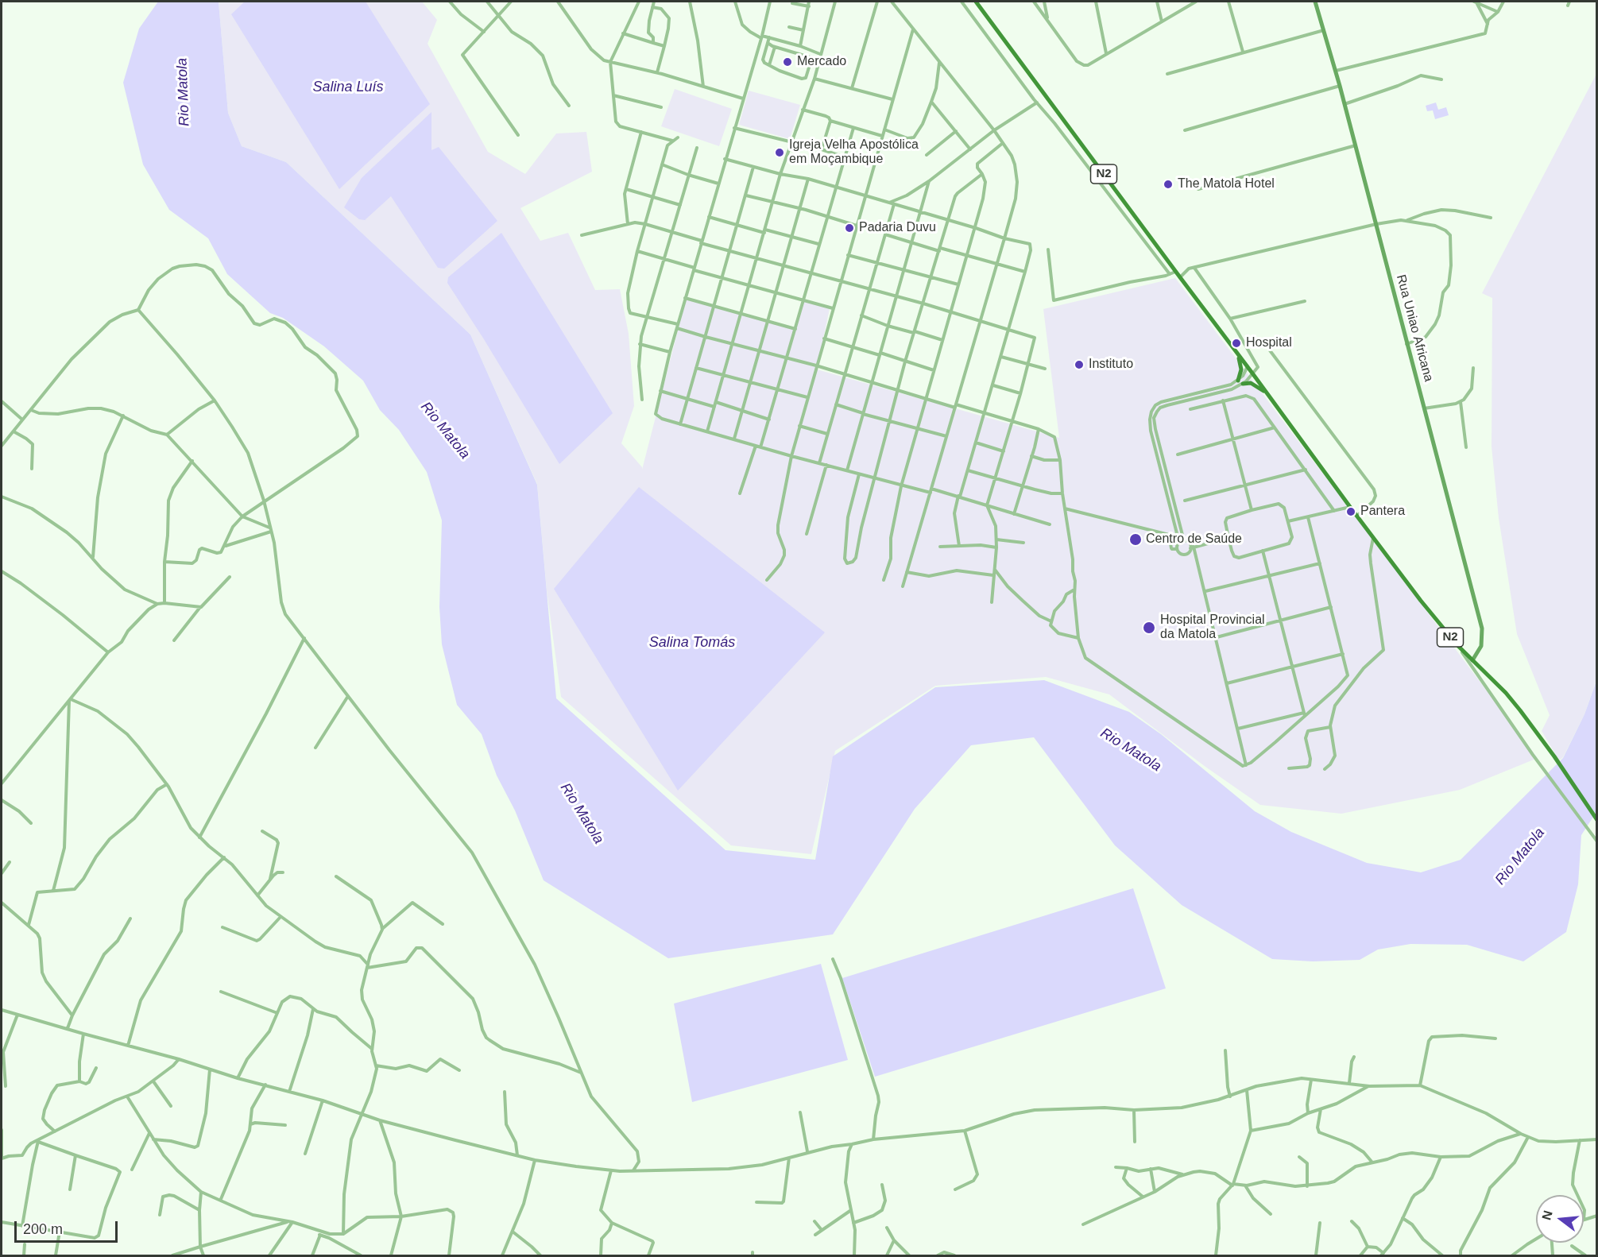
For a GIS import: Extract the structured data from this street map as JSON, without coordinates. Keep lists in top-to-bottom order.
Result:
{
  "streets": {
    "main road": ["N2", "Rua Uniao Africana"]
  },
  "crossings": [
    ["N2", "Rua Uniao Africana"]
  ],
  "water": ["Salina Luís", "Rio Matola", "Salina Tomás"],
  "places": [
    "Mercado",
    "Igreja Velha Apostólica em Moçambique",
    "The Matola Hotel",
    "Padaria Duvu",
    "Hospital",
    "Instituto",
    "Pantera",
    "Centro de Saúde",
    "Hospital Provincial da Matola"
  ],
  "scale_bar": "200 m",
  "north": "left"
}
